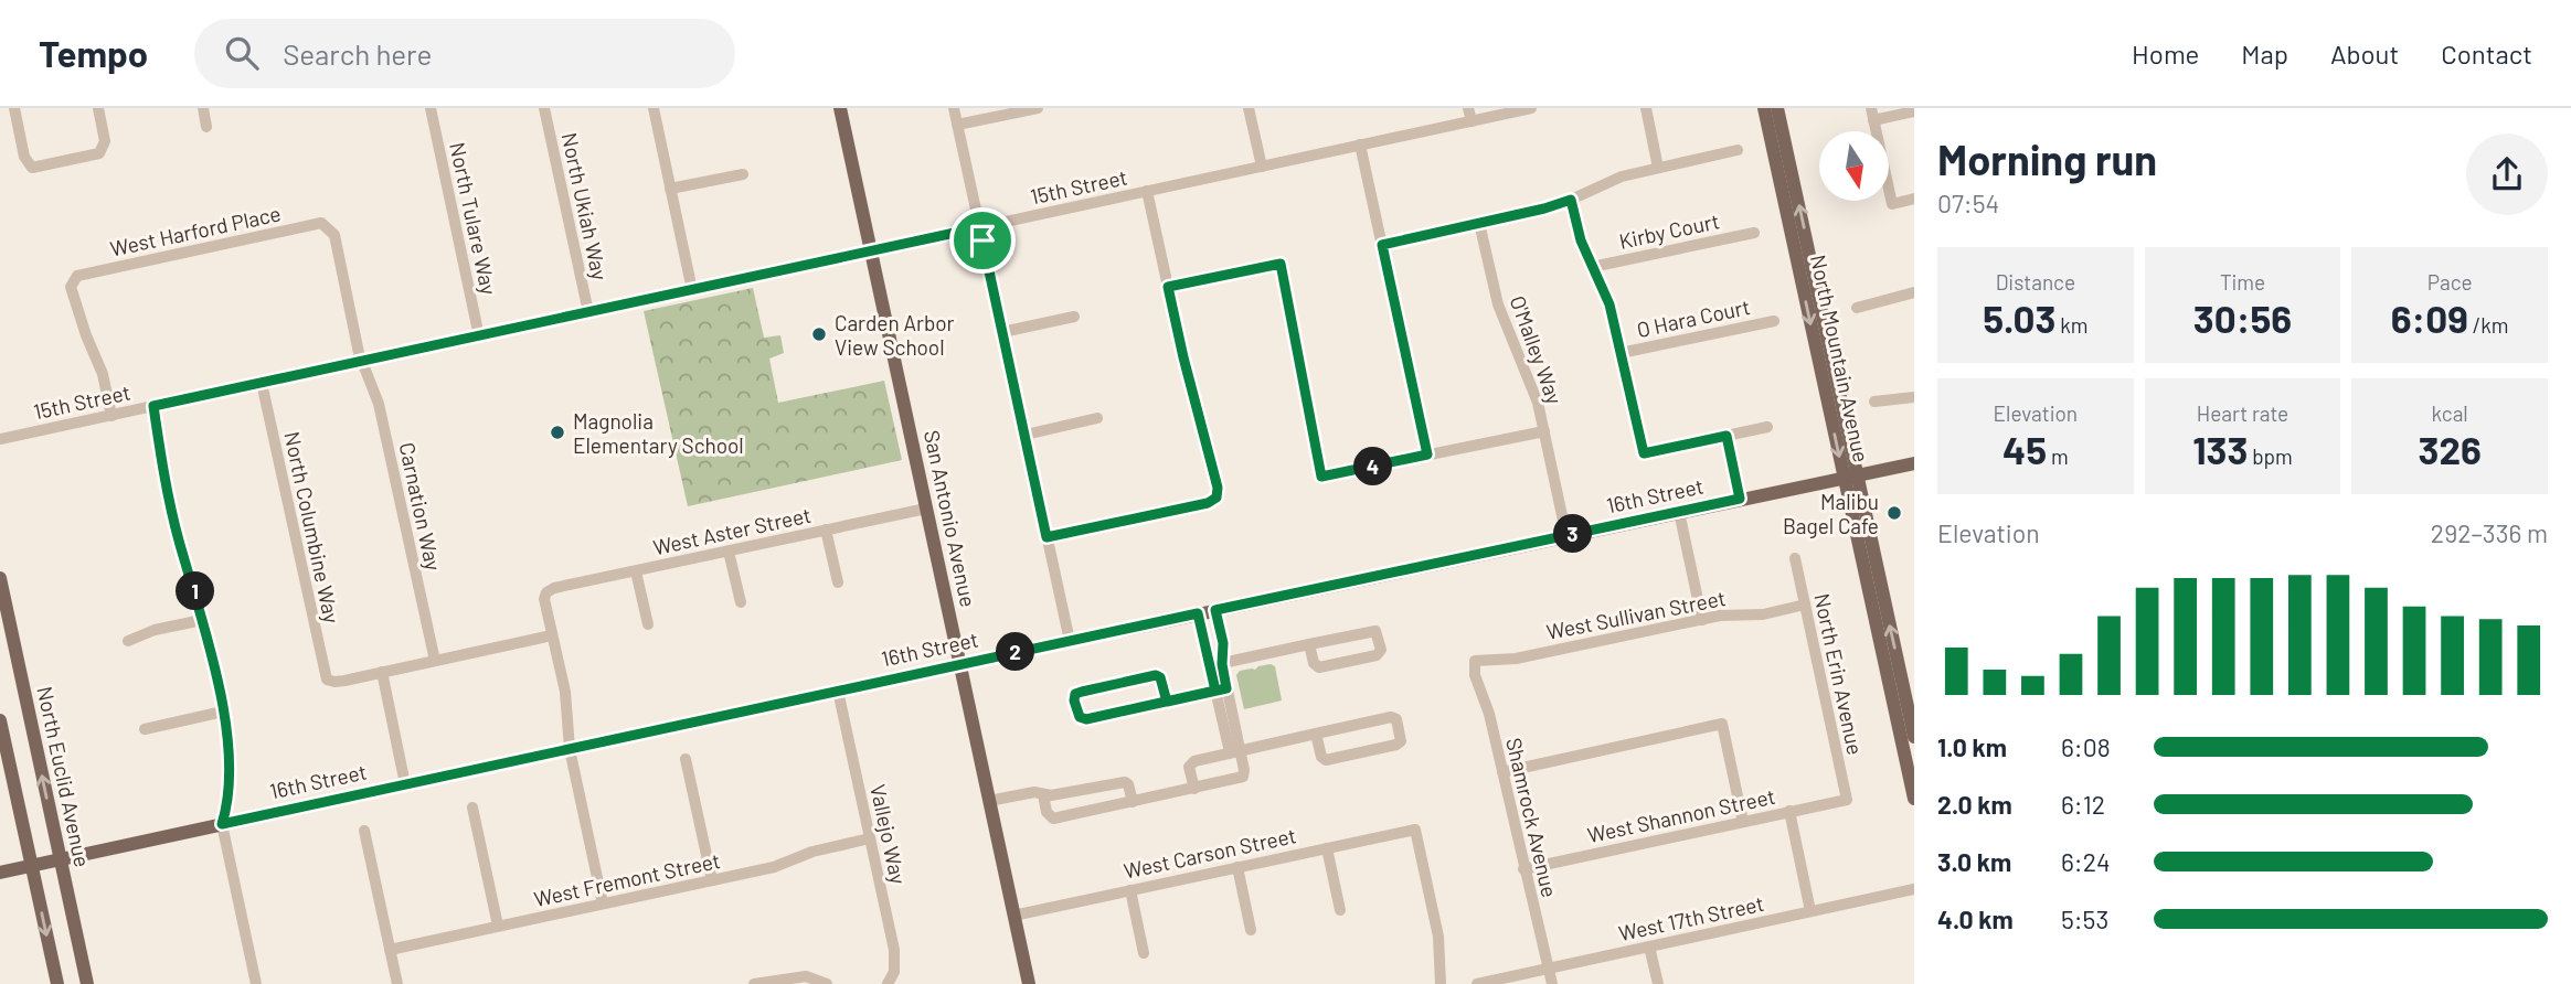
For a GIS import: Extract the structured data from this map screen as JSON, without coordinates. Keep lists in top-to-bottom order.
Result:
{
  "streets": {
    "main road": [
      "North Mountain Avenue",
      "16th Street",
      "San Antonio Avenue",
      "North Euclid Avenue"
    ],
    "street": [
      "15th Street",
      "North Ukiah Way",
      "North Tulare Way",
      "West Harford Place",
      "Kirby Court",
      "O Hara Court",
      "O'Malley Way",
      "Carnation Way",
      "North Columbine Way",
      "West Aster Street",
      "West Sullivan Street",
      "North Erin Avenue",
      "West Shannon Street",
      "Shamrock Avenue",
      "Vallejo Way",
      "West Carson Street",
      "West Fremont Street",
      "West 17th Street"
    ]
  },
  "crossings": [
    ["15th Street", "North Ukiah Way"],
    ["15th Street", "North Tulare Way"],
    ["15th Street", "West Harford Place"],
    ["15th Street", "Carnation Way"],
    ["15th Street", "San Antonio Avenue"],
    ["15th Street", "North Columbine Way"],
    ["West Harford Place", "Carnation Way"],
    ["O'Malley Way", "16th Street"],
    ["North Mountain Avenue", "16th Street"],
    ["16th Street", "San Antonio Avenue"],
    ["16th Street", "North Euclid Avenue"],
    ["16th Street", "Vallejo Way"],
    ["San Antonio Avenue", "West Aster Street"],
    ["San Antonio Avenue", "West Carson Street"],
    ["West Sullivan Street", "North Erin Avenue"],
    ["West Sullivan Street", "Shamrock Avenue"],
    ["North Erin Avenue", "West Shannon Street"],
    ["West Shannon Street", "Shamrock Avenue"],
    ["Shamrock Avenue", "West 17th Street"],
    ["Vallejo Way", "West Fremont Street"]
  ],
  "places": ["Carden Arbor View School", "Magnolia Elementary School", "Malibu Bagel Cafe"],
  "north": "bottom",
  "page": {
    "header": "Tempo",
    "search": "Search here",
    "nav": [
      "Home",
      "Map",
      "About",
      "Contact"
    ],
    "heading": ["Morning run", "07:54"],
    "stats": [
      ["Distance", "5.03 km"],
      ["Time", "30:56"],
      ["Pace", "6:09 /km"],
      ["Elevation", "45 m"],
      ["Heart rate", "133 bpm"],
      ["kcal", "326"]
    ],
    "pins": [
      "4",
      "3",
      "1",
      "2"
    ],
    "chart": ["Elevation", "292–336 m"],
    "list": [
      {
        "name": "1.0 km",
        "note": "6:08"
      },
      {
        "name": "2.0 km",
        "note": "6:12"
      },
      {
        "name": "3.0 km",
        "note": "6:24"
      },
      {
        "name": "4.0 km",
        "note": "5:53"
      }
    ]
  }
}
